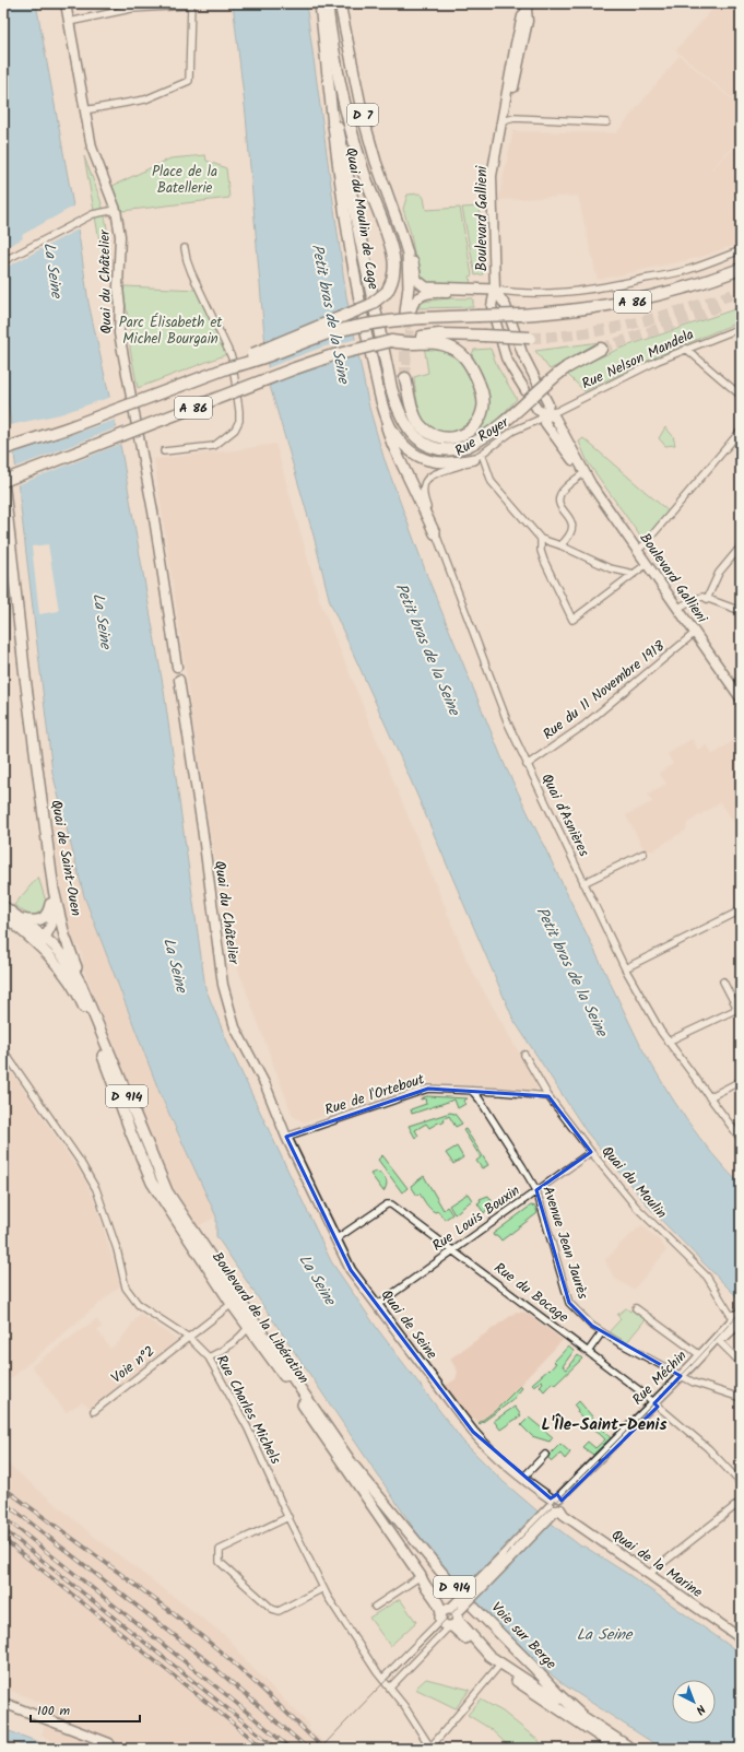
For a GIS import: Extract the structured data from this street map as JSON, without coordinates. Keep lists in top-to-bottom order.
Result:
{
  "streets": {
    "highway": ["A 86"],
    "main road": [
      "D 7",
      "Quai du Moulin de Cage",
      "Quai de Saint-Ouen",
      "D 914",
      "Boulevard de la Libération",
      "Voie sur Berge"
    ],
    "street": [
      "Boulevard Gallieni",
      "Quai du Châtelier",
      "Rue Nelson Mandela",
      "Rue Royer",
      "Rue du 11 Novembre 1918",
      "Quai d'Asnières",
      "Rue de l'Ortebout",
      "Quai du Moulin",
      "Rue Louis Bouxin",
      "Avenue Jean Jaurès",
      "Rue du Bocage",
      "Quai de Seine",
      "Voie n°2",
      "Rue Méchin",
      "Rue Charles Michels",
      "Quai de la Marine"
    ]
  },
  "crossings": [
    ["Boulevard Gallieni", "Rue Nelson Mandela"],
    ["Boulevard Gallieni", "Rue Royer"],
    ["Boulevard Gallieni", "Rue du 11 Novembre 1918"],
    ["Quai du Châtelier", "Rue de l'Ortebout"],
    ["Quai du Châtelier", "Quai de Seine"],
    ["A 86", "Quai de Saint-Ouen"],
    ["Rue Nelson Mandela", "Rue Royer"],
    ["Rue Royer", "Quai d'Asnières"],
    ["Rue du 11 Novembre 1918", "Quai d'Asnières"],
    ["Quai de Saint-Ouen", "D 914"],
    ["Quai de Saint-Ouen", "Boulevard de la Libération"],
    ["Quai de Saint-Ouen", "Voie n°2"],
    ["Rue de l'Ortebout", "Quai du Moulin"],
    ["Rue de l'Ortebout", "Avenue Jean Jaurès"],
    ["Rue de l'Ortebout", "Quai de Seine"],
    ["D 914", "Boulevard de la Libération"],
    ["D 914", "Rue Méchin"],
    ["D 914", "Voie sur Berge"],
    ["Quai du Moulin", "Rue Louis Bouxin"],
    ["Quai du Moulin", "Rue Méchin"],
    ["Rue Louis Bouxin", "Avenue Jean Jaurès"],
    ["Rue Louis Bouxin", "Rue du Bocage"],
    ["Rue Louis Bouxin", "Quai de Seine"],
    ["Avenue Jean Jaurès", "Rue Méchin"],
    ["Rue du Bocage", "Quai de Seine"],
    ["Rue du Bocage", "Rue Méchin"],
    ["Boulevard de la Libération", "Voie n°2"],
    ["Boulevard de la Libération", "Rue Méchin"],
    ["Boulevard de la Libération", "Voie sur Berge"],
    ["Quai de Seine", "Rue Méchin"],
    ["Quai de Seine", "Quai de la Marine"],
    ["Voie n°2", "Rue Charles Michels"],
    ["Rue Méchin", "Quai de la Marine"]
  ],
  "districts": ["L'Île-Saint-Denis"],
  "water": ["La Seine", "Petit bras de la Seine"],
  "parks": ["Place de la Batellerie", "Parc Élisabeth et Michel Bourgain"],
  "scale_bar": "100 m",
  "north": "bottom right"
}
